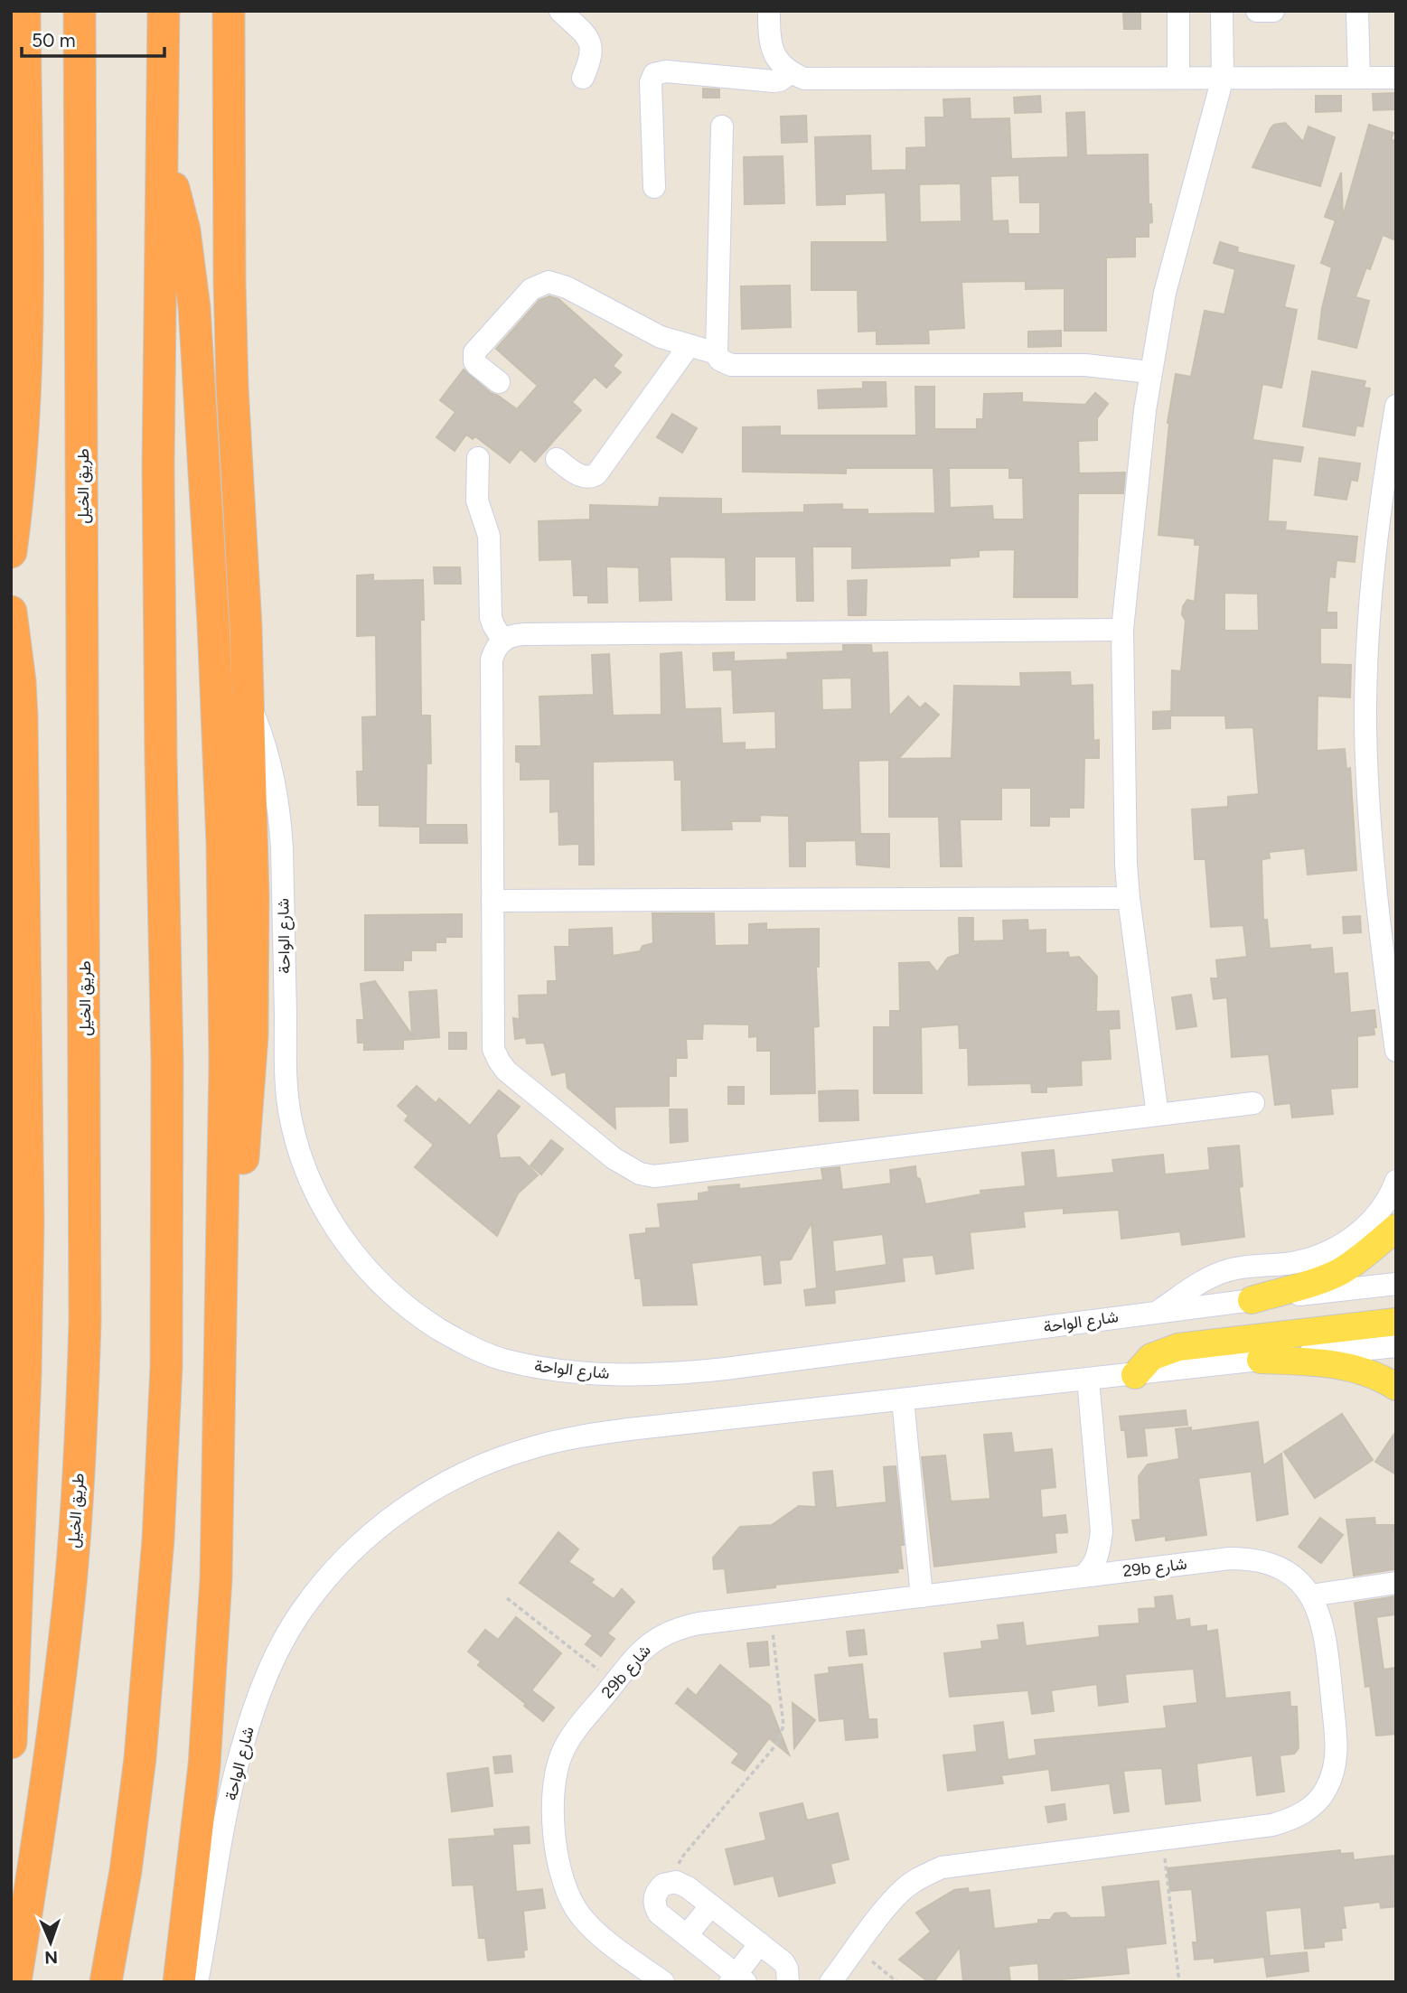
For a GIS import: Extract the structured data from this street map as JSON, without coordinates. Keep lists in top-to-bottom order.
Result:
{
  "streets": {
    "highway": ["طريق الخيل"],
    "street": ["شارع الواحة", "29b شارع"]
  },
  "scale_bar": "50 m",
  "north": "bottom"
}
